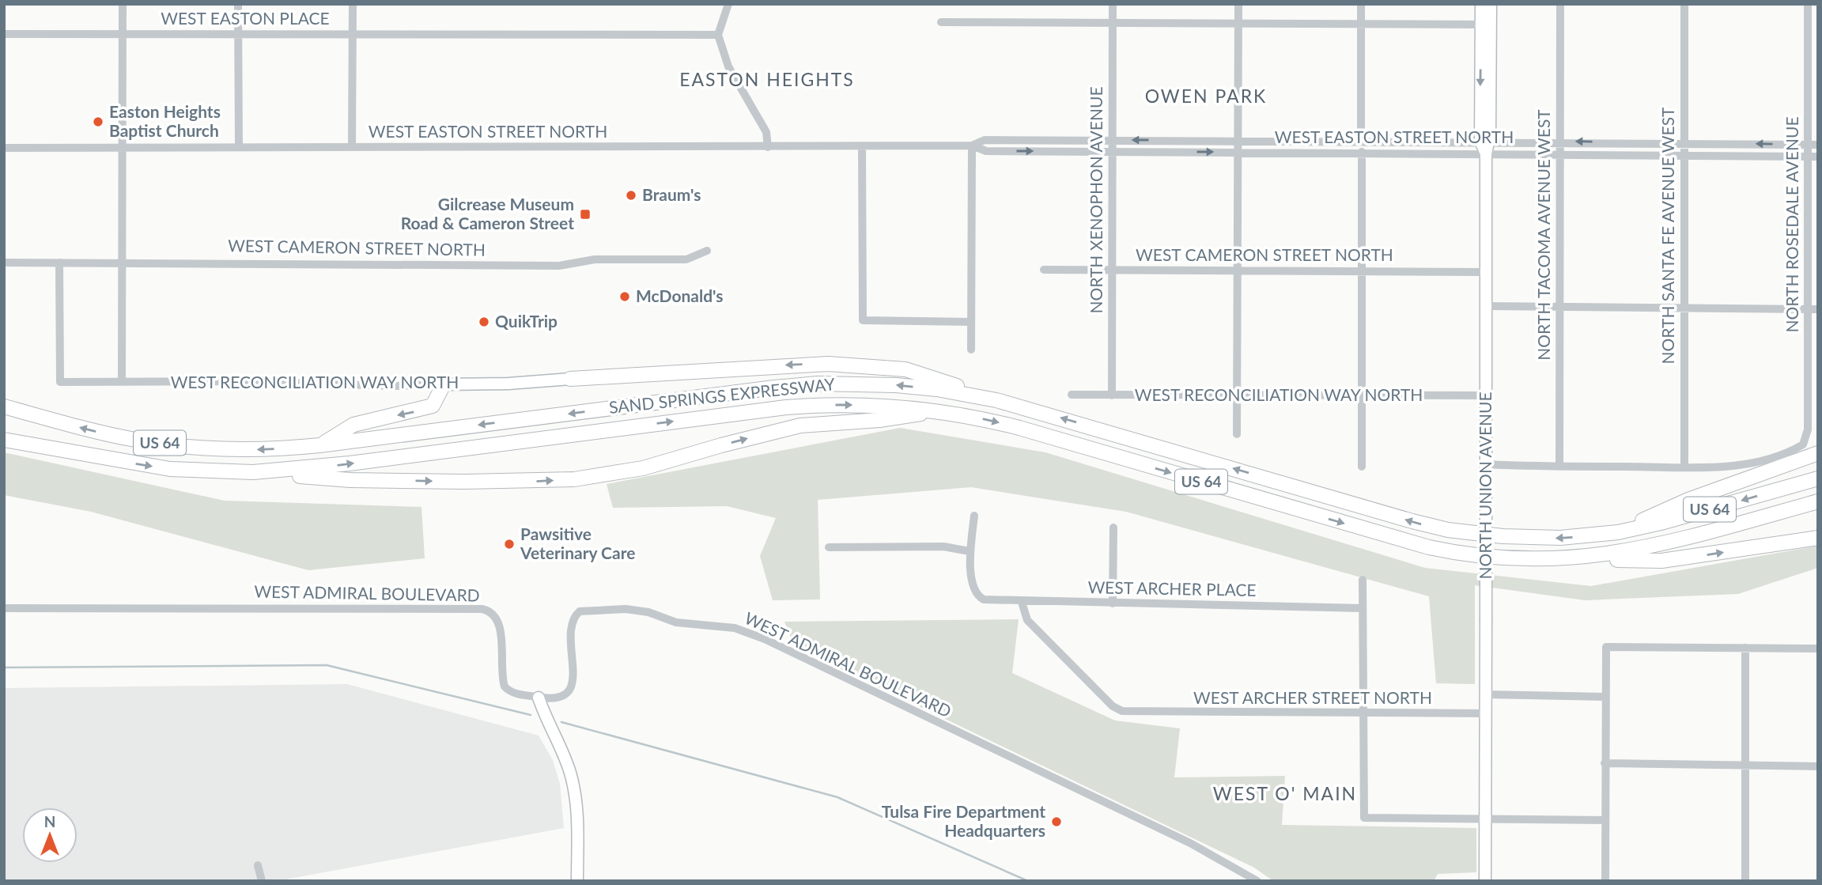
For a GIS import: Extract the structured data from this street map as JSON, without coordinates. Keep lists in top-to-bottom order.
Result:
{
  "streets": {
    "highway": ["SAND SPRINGS EXPRESSWAY", "US 64"],
    "street": [
      "WEST EASTON PLACE",
      "WEST EASTON STREET NORTH",
      "NORTH XENOPHON AVENUE",
      "NORTH ROSEDALE AVENUE",
      "NORTH TACOMA AVENUE WEST",
      "NORTH SANTA FE AVENUE WEST",
      "WEST CAMERON STREET NORTH",
      "WEST RECONCILIATION WAY NORTH",
      "NORTH UNION AVENUE",
      "WEST ARCHER PLACE",
      "WEST ADMIRAL BOULEVARD",
      "WEST ARCHER STREET NORTH"
    ]
  },
  "crossings": [
    ["WEST EASTON STREET NORTH", "NORTH XENOPHON AVENUE"],
    ["WEST EASTON STREET NORTH", "NORTH ROSEDALE AVENUE"],
    ["WEST EASTON STREET NORTH", "NORTH TACOMA AVENUE WEST"],
    ["WEST EASTON STREET NORTH", "NORTH SANTA FE AVENUE WEST"],
    ["WEST EASTON STREET NORTH", "NORTH UNION AVENUE"],
    ["NORTH XENOPHON AVENUE", "WEST CAMERON STREET NORTH"],
    ["NORTH XENOPHON AVENUE", "WEST RECONCILIATION WAY NORTH"],
    ["NORTH ROSEDALE AVENUE", "NORTH SANTA FE AVENUE WEST"],
    ["WEST CAMERON STREET NORTH", "WEST RECONCILIATION WAY NORTH"],
    ["WEST CAMERON STREET NORTH", "NORTH UNION AVENUE"],
    ["WEST RECONCILIATION WAY NORTH", "NORTH UNION AVENUE"],
    ["NORTH UNION AVENUE", "WEST ARCHER STREET NORTH"],
    ["WEST ARCHER PLACE", "WEST ARCHER STREET NORTH"]
  ],
  "districts": ["EASTON HEIGHTS", "OWEN PARK", "WEST O' MAIN"],
  "places": {
    "other": [
      "Easton Heights Baptist Church",
      "Braum's",
      "McDonald's",
      "QuikTrip",
      "Pawsitive Veterinary Care",
      "Tulsa Fire Department Headquarters"
    ],
    "transit": ["Gilcrease Museum Road & Cameron Street"]
  },
  "north": "top"
}
